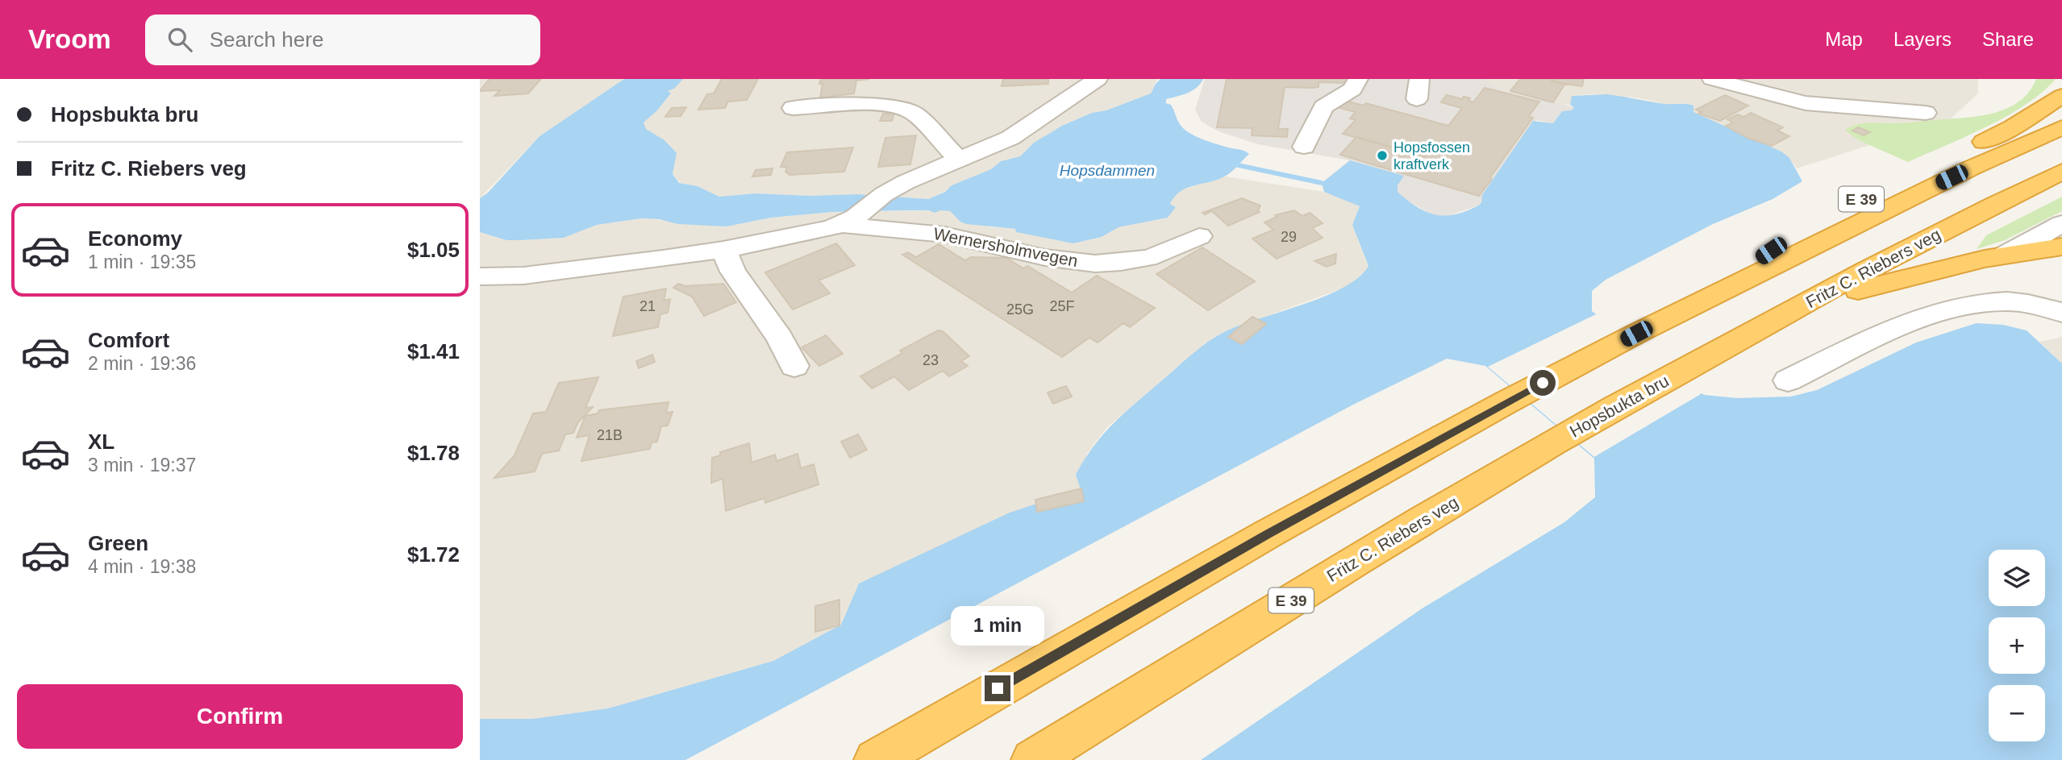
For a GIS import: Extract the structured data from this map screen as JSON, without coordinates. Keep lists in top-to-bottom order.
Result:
{
  "streets": {
    "highway": ["E 39", "Fritz C. Riebers veg", "Hopsbukta bru"],
    "street": ["Wernersholmvegen"]
  },
  "crossings": [
    ["E 39", "Fritz C. Riebers veg"],
    ["Fritz C. Riebers veg", "Hopsbukta bru"]
  ],
  "water": ["Hopsdammen"],
  "places": ["Hopsfossen kraftverk"],
  "house_numbers": [
    "29",
    "21",
    "25F",
    "25G",
    "23",
    "21B"
  ],
  "page": {
    "header": "Vroom",
    "search": "Search here",
    "nav": ["Map", "Layers", "Share"],
    "banner": ["Hopsbukta bru", "Fritz C. Riebers veg"],
    "list": [
      {
        "name": "Economy",
        "note": "1 min · 19:35",
        "value": "$1.05"
      },
      {
        "name": "Comfort",
        "note": "2 min · 19:36",
        "value": "$1.41"
      },
      {
        "name": "XL",
        "note": "3 min · 19:37",
        "value": "$1.78"
      },
      {
        "name": "Green",
        "note": "4 min · 19:38",
        "value": "$1.72"
      }
    ],
    "map_buttons": ["+", "−"],
    "bubble": "1 min",
    "buttons": "Confirm"
  }
}
